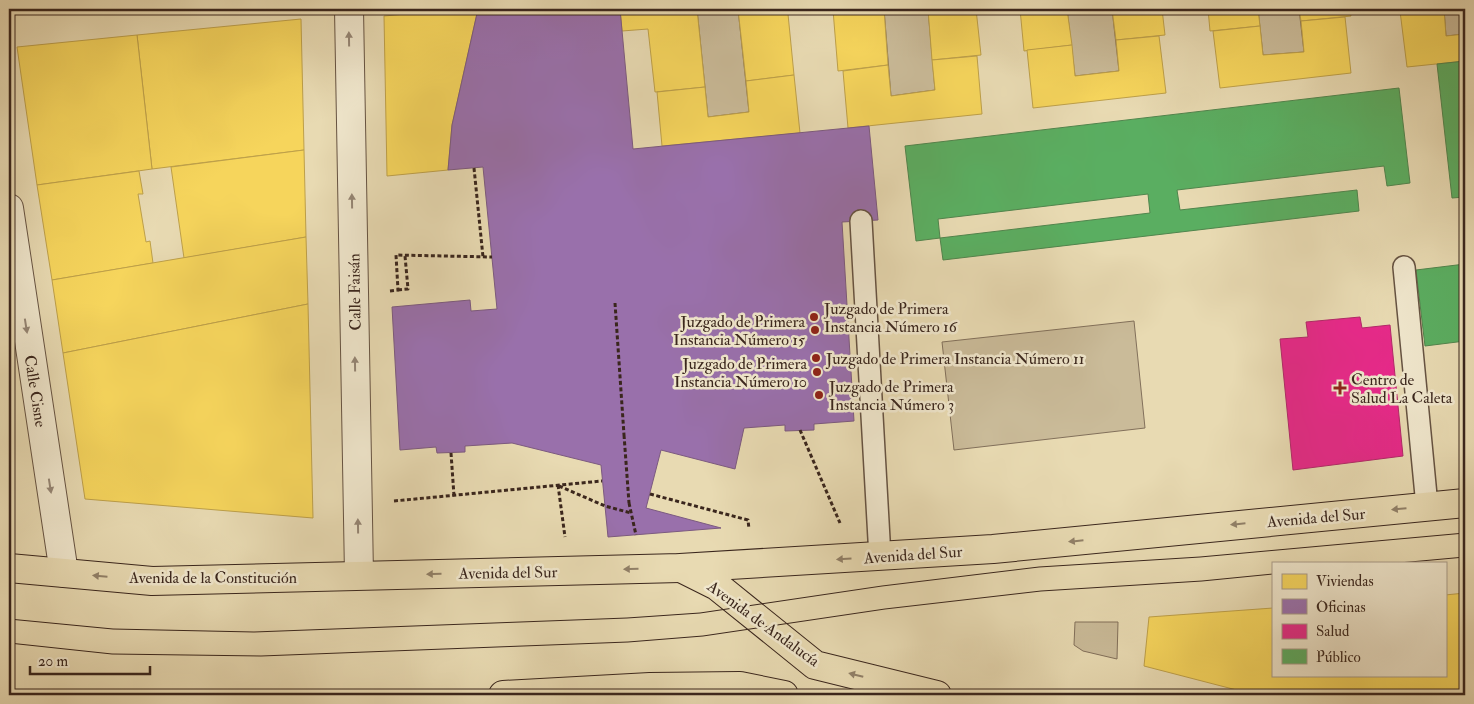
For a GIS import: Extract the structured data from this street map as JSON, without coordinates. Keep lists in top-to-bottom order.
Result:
{
  "streets": {
    "main road": ["Avenida del Sur", "Avenida de la Constitución", "Avenida de Andalucía"],
    "street": ["Calle Faisán", "Calle Cisne"]
  },
  "crossings": [
    ["Calle Faisán", "Avenida del Sur"],
    ["Calle Faisán", "Avenida de la Constitución"],
    ["Calle Cisne", "Avenida de la Constitución"],
    ["Avenida del Sur", "Avenida de la Constitución"],
    ["Avenida del Sur", "Avenida de Andalucía"]
  ],
  "one_way": [
    "Calle Faisán",
    "Calle Cisne",
    "Avenida del Sur",
    "Avenida de la Constitución",
    "Avenida de Andalucía"
  ],
  "places": {
    "other": [
      "Juzgado de Primera Instancia Número 16",
      "Juzgado de Primera Instancia Número 15",
      "Juzgado de Primera Instancia Número 11",
      "Juzgado de Primera Instancia Número 10",
      "Juzgado de Primera Instancia Número 3"
    ],
    "health": ["Centro de Salud La Caleta"]
  },
  "legend": [
    "Viviendas",
    "Oficinas",
    "Salud",
    "Público"
  ],
  "scale_bar": "20 m"
}
